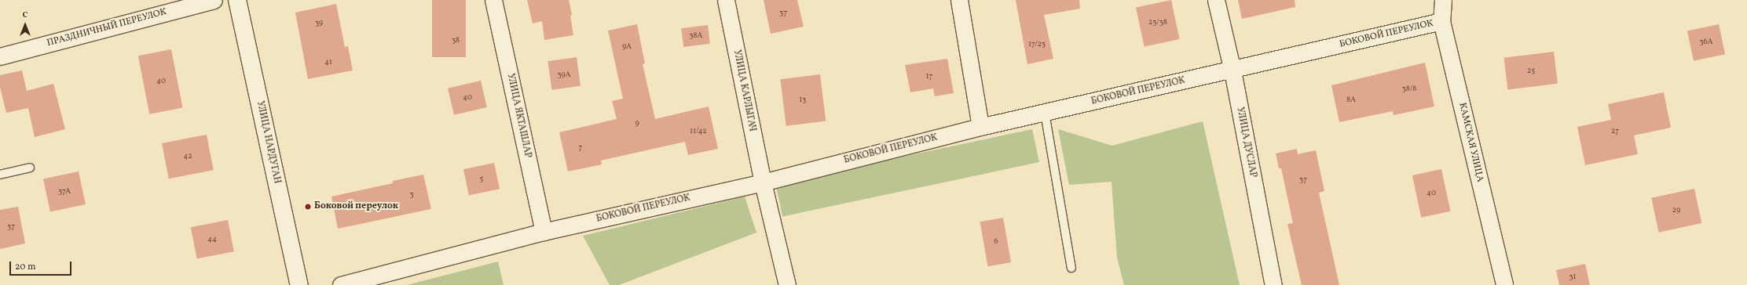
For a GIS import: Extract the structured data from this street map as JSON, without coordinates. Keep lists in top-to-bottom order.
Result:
{
  "streets": {
    "street": [
      "ПРАЗДНИЧНЫЙ ПЕРЕУЛОК",
      "БОКОВОЙ ПЕРЕУЛОК",
      "УЛИЦА КАРЛЫГАЧ",
      "УЛИЦА ЯКТАШЛАР",
      "УЛИЦА НАРДУГАН",
      "УЛИЦА ДУСЛАР",
      "КАМСКАЯ УЛИЦА"
    ]
  },
  "crossings": [
    ["БОКОВОЙ ПЕРЕУЛОК", "УЛИЦА КАРЛЫГАЧ"],
    ["БОКОВОЙ ПЕРЕУЛОК", "УЛИЦА ЯКТАШЛАР"],
    ["БОКОВОЙ ПЕРЕУЛОК", "УЛИЦА ДУСЛАР"],
    ["БОКОВОЙ ПЕРЕУЛОК", "КАМСКАЯ УЛИЦА"]
  ],
  "places": ["Боковой переулок"],
  "house_numbers": [
    "37",
    "23/38",
    "39",
    "38А",
    "38",
    "36А",
    "17/23",
    "9А",
    "41",
    "25",
    "39А",
    "17",
    "40",
    "38/8",
    "40",
    "13",
    "8A",
    "9",
    "11/42",
    "27",
    "7",
    "42",
    "5",
    "37",
    "37А",
    "40",
    "3",
    "29",
    "37",
    "44",
    "6",
    "31"
  ],
  "scale_bar": "20 m",
  "north": "top"
}
